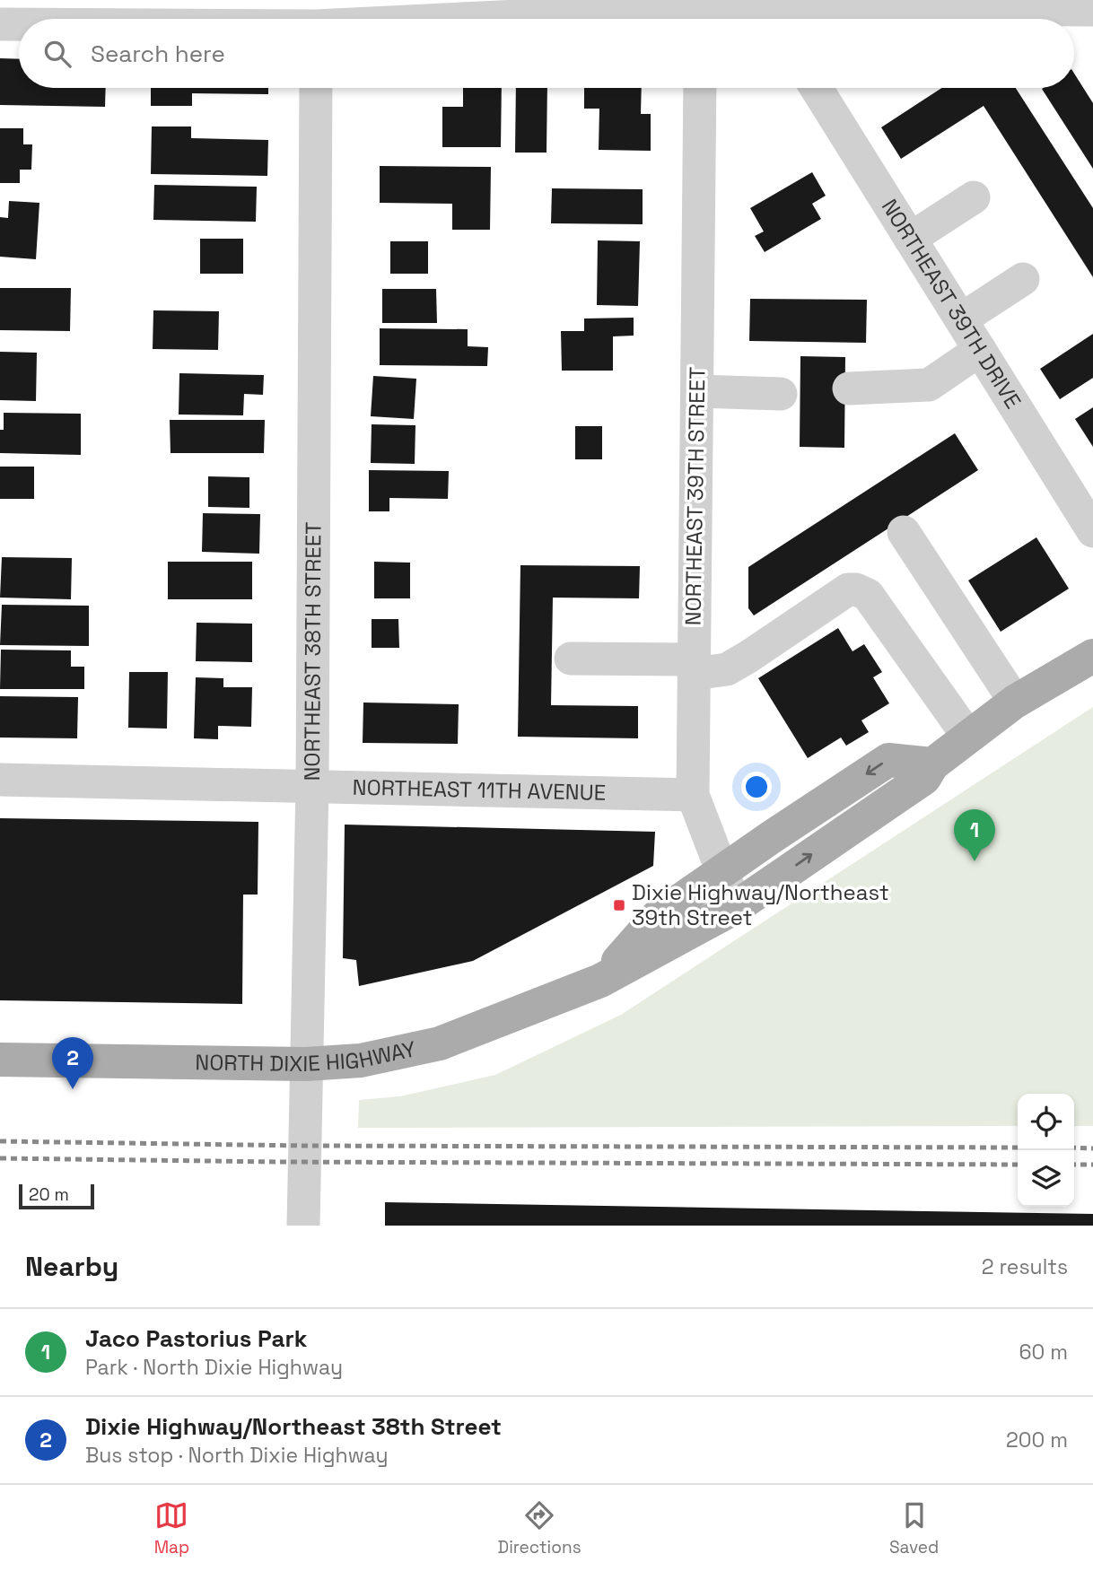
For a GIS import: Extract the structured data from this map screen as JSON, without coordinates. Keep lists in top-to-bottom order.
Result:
{
  "streets": {
    "main road": ["NORTH DIXIE HIGHWAY"],
    "street": [
      "NORTHEAST 39TH DRIVE",
      "NORTHEAST 39TH STREET",
      "NORTHEAST 38TH STREET",
      "NORTHEAST 11TH AVENUE"
    ]
  },
  "crossings": [
    ["NORTHEAST 39TH STREET", "NORTHEAST 11TH AVENUE"],
    ["NORTHEAST 39TH STREET", "NORTH DIXIE HIGHWAY"],
    ["NORTHEAST 38TH STREET", "NORTHEAST 11TH AVENUE"],
    ["NORTHEAST 38TH STREET", "NORTH DIXIE HIGHWAY"]
  ],
  "places": {
    "transit": ["Dixie Highway/Northeast 39th Street"]
  },
  "scale_bar": "20 m",
  "page": {
    "search": "Search here",
    "pins": ["1", "2"],
    "scale": "20 m",
    "heading": ["Nearby", "2 results"],
    "list": [
      {
        "mark": "1",
        "name": "Jaco Pastorius Park",
        "note": "Park · North Dixie Highway",
        "value": "60 m"
      },
      {
        "mark": "2",
        "name": "Dixie Highway/Northeast 38th Street",
        "note": "Bus stop · North Dixie Highway",
        "value": "200 m"
      }
    ],
    "nav": ["Map", "Directions", "Saved"]
  }
}
